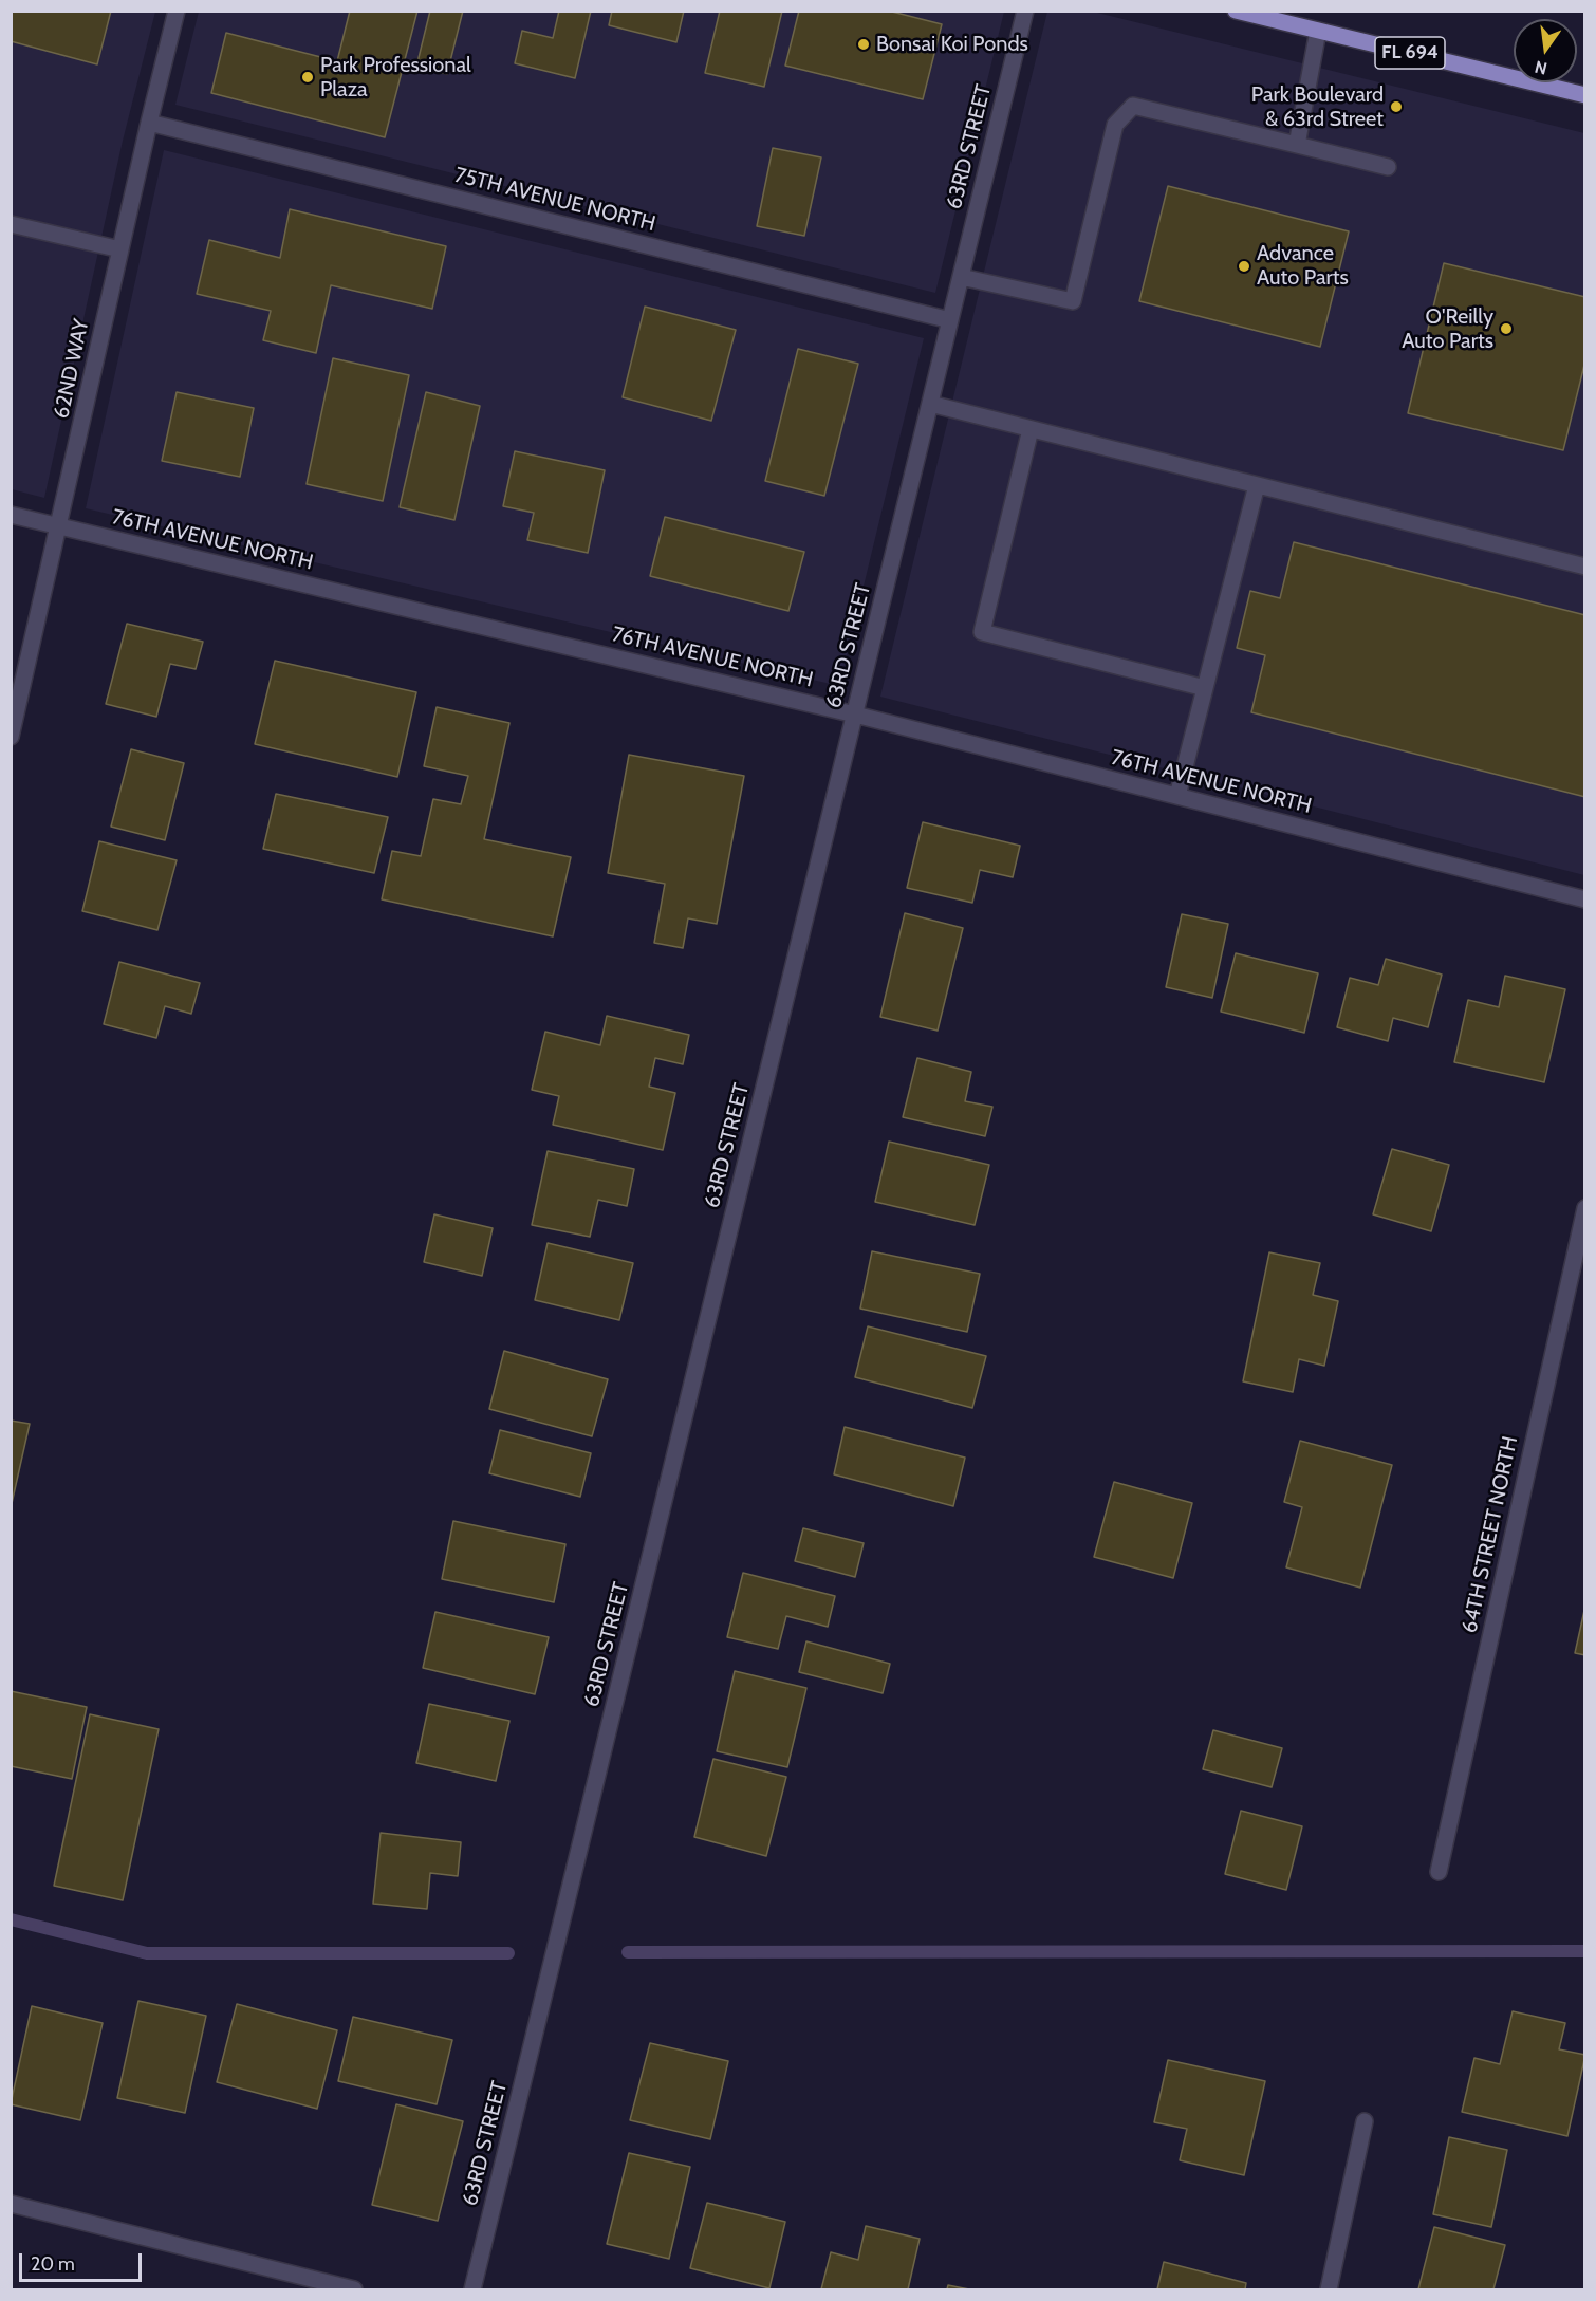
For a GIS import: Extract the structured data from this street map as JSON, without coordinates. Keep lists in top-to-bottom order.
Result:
{
  "streets": {
    "main road": ["FL 694"],
    "street": [
      "63RD STREET",
      "75TH AVENUE NORTH",
      "62ND WAY",
      "76TH AVENUE NORTH",
      "64TH STREET NORTH"
    ]
  },
  "crossings": [
    ["63RD STREET", "75TH AVENUE NORTH"],
    ["63RD STREET", "76TH AVENUE NORTH"],
    ["75TH AVENUE NORTH", "62ND WAY"],
    ["62ND WAY", "76TH AVENUE NORTH"]
  ],
  "places": [
    "Bonsai Koi Ponds",
    "Park Professional Plaza",
    "Park Boulevard & 63rd Street",
    "Advance Auto Parts",
    "O'Reilly Auto Parts"
  ],
  "scale_bar": "20 m",
  "north": "bottom"
}
